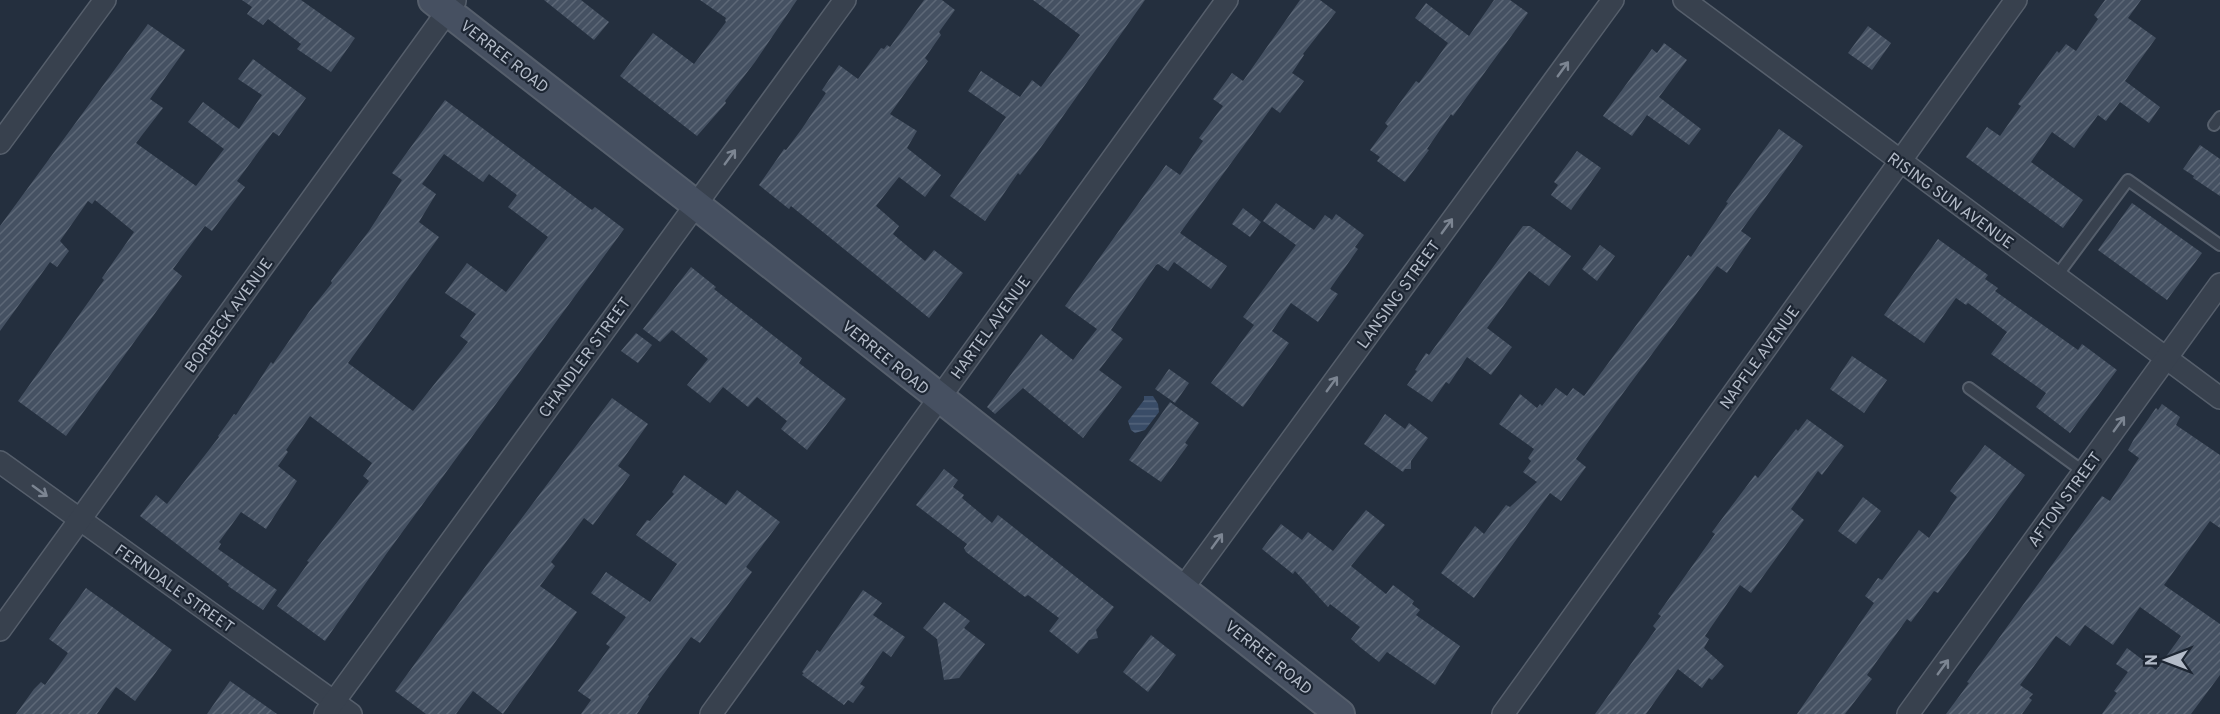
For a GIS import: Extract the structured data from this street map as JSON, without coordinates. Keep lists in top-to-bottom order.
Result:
{
  "streets": {
    "main road": ["VERREE ROAD"],
    "street": [
      "RISING SUN AVENUE",
      "LANSING STREET",
      "BORBECK AVENUE",
      "HARTEL AVENUE",
      "CHANDLER STREET",
      "NAPFLE AVENUE",
      "AFTON STREET",
      "FERNDALE STREET"
    ]
  },
  "crossings": [
    ["VERREE ROAD", "LANSING STREET"],
    ["VERREE ROAD", "BORBECK AVENUE"],
    ["VERREE ROAD", "HARTEL AVENUE"],
    ["VERREE ROAD", "CHANDLER STREET"],
    ["RISING SUN AVENUE", "NAPFLE AVENUE"],
    ["RISING SUN AVENUE", "AFTON STREET"],
    ["BORBECK AVENUE", "FERNDALE STREET"],
    ["CHANDLER STREET", "FERNDALE STREET"]
  ],
  "one_way": ["LANSING STREET", "AFTON STREET"],
  "north": "left"
}
